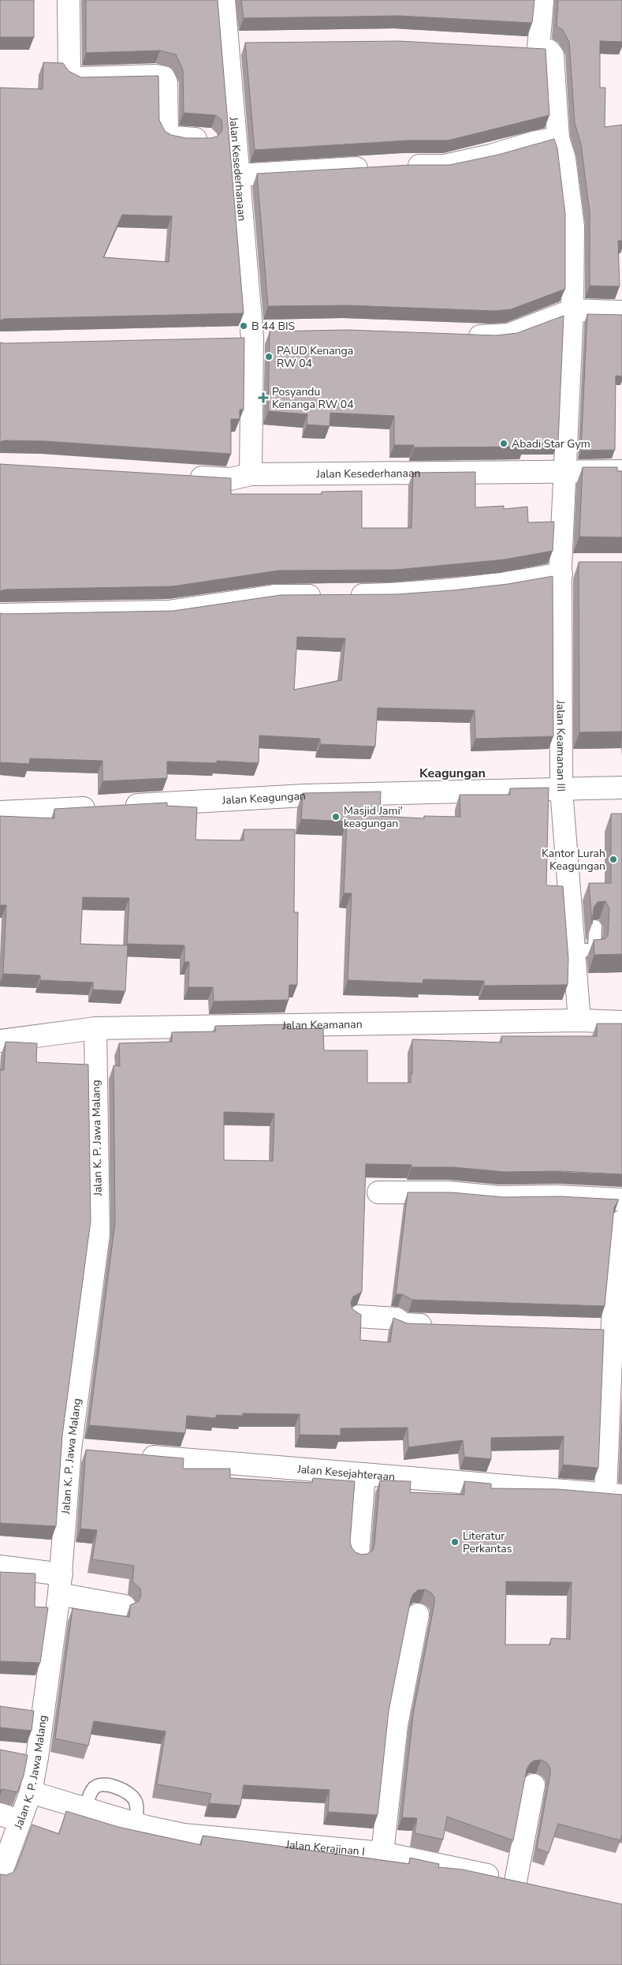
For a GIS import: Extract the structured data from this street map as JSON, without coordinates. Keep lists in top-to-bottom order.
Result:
{
  "streets": {
    "street": [
      "Jalan Kesederhanaan",
      "Jalan Keamanan III",
      "Jalan Keagungan",
      "Jalan Keamanan",
      "Jalan K. P. Jawa Malang",
      "Jalan Kesejahteraan",
      "Jalan Kerajinan I"
    ]
  },
  "crossings": [
    ["Jalan Kesederhanaan", "Jalan Keamanan III"],
    ["Jalan Keamanan III", "Jalan Keagungan"],
    ["Jalan Keamanan III", "Jalan Keamanan"],
    ["Jalan Keamanan", "Jalan K. P. Jawa Malang"],
    ["Jalan K. P. Jawa Malang", "Jalan Kerajinan I"]
  ],
  "districts": ["Keagungan"],
  "places": {
    "other": [
      "B 44 BIS",
      "PAUD Kenanga RW 04",
      "Abadi Star Gym",
      "Masjid Jami' keagungan",
      "Kantor Lurah Keagungan",
      "Literatur Perkantas"
    ],
    "health": ["Posyandu Kenanga RW 04"]
  }
}
